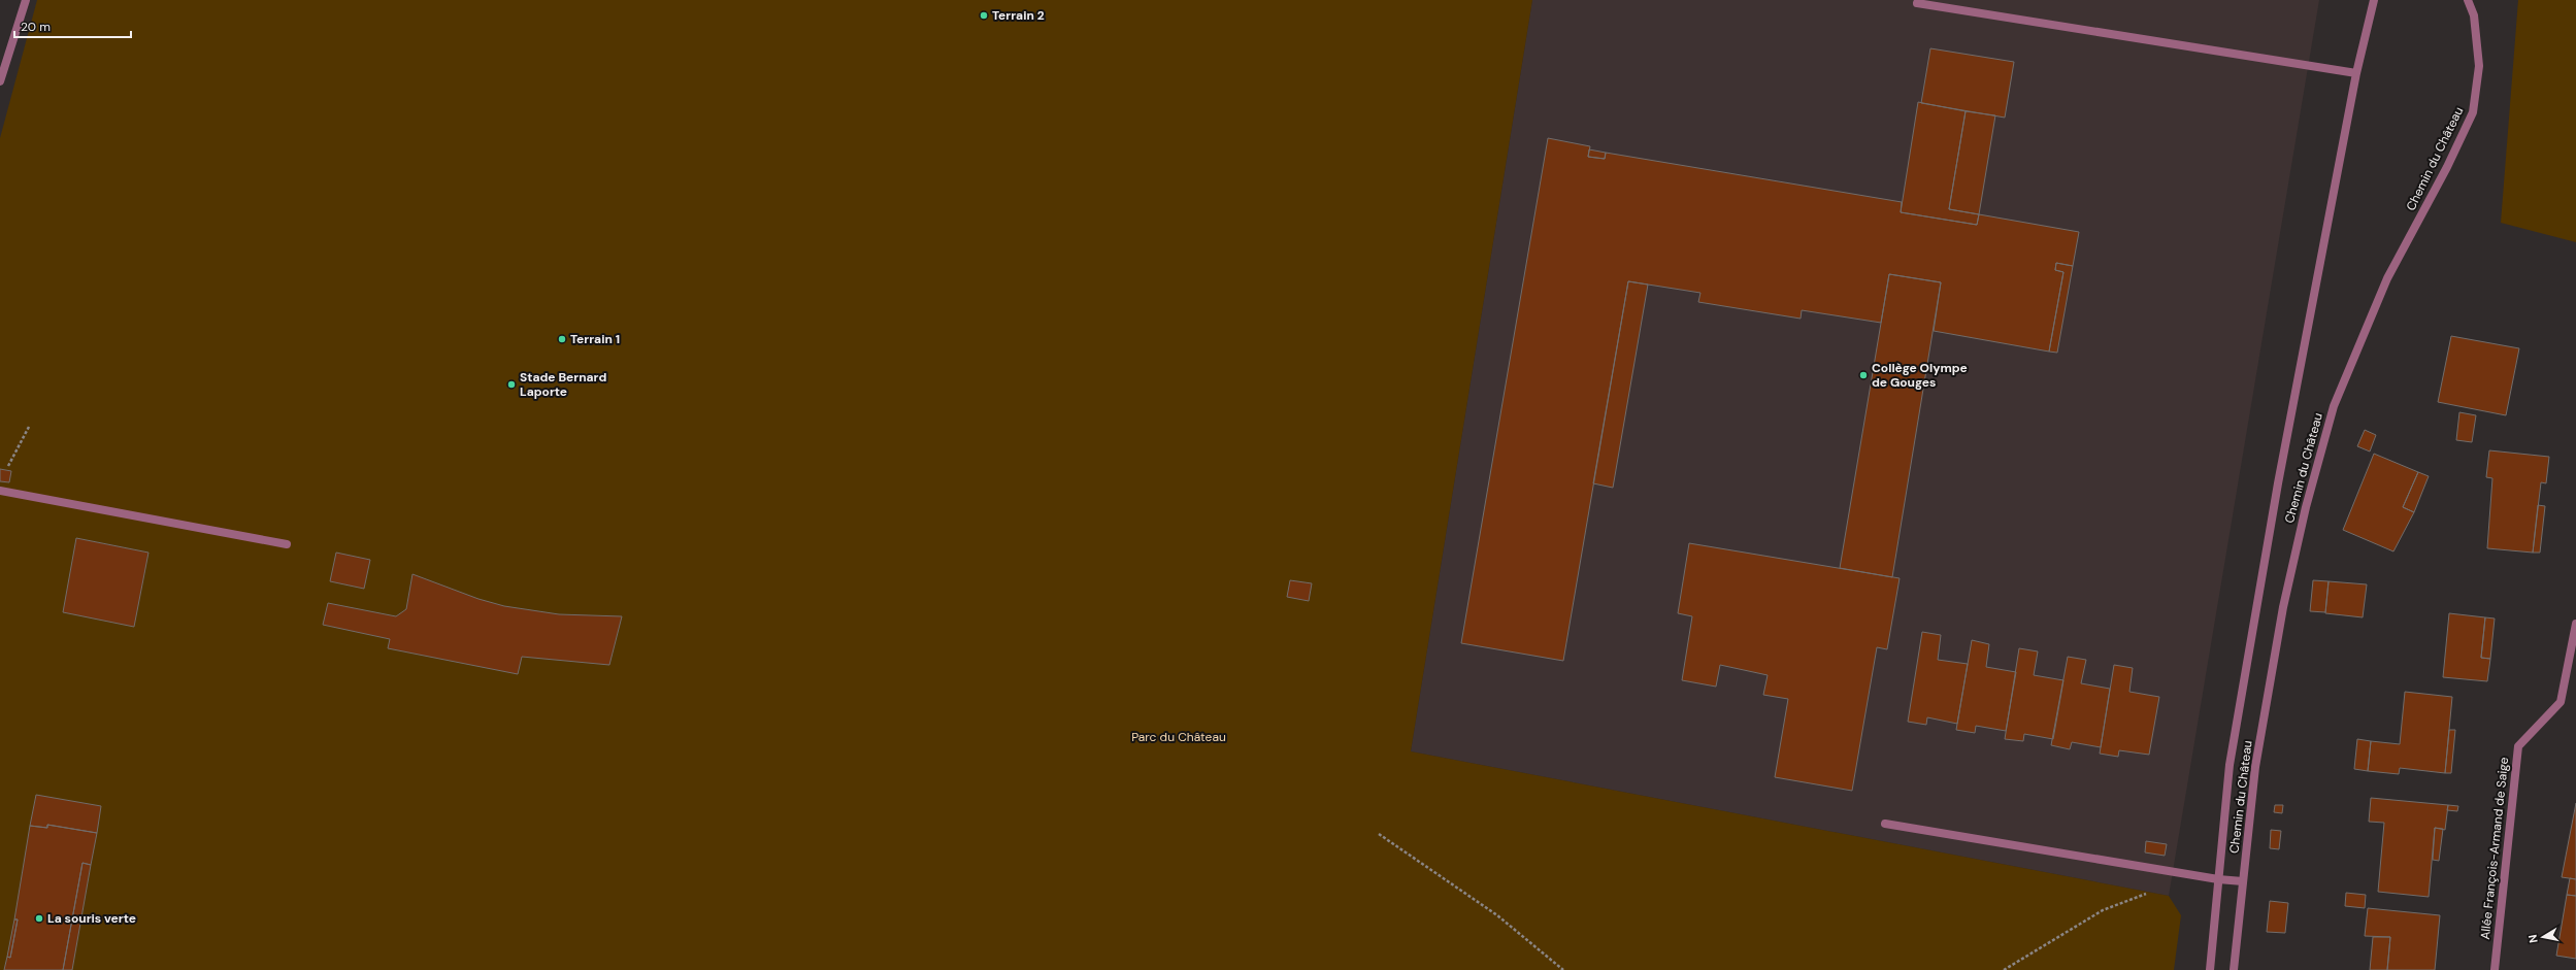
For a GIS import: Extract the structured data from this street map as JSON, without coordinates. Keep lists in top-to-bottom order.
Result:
{
  "streets": {
    "street": ["Chemin du Château", "Allée François-Armand de Saige"]
  },
  "parks": ["Parc du Château"],
  "places": [
    "Terrain 2",
    "Terrain 1",
    "Collège Olympe de Gouges",
    "Stade Bernard Laporte",
    "La souris verte"
  ],
  "scale_bar": "20 m",
  "north": "left"
}
